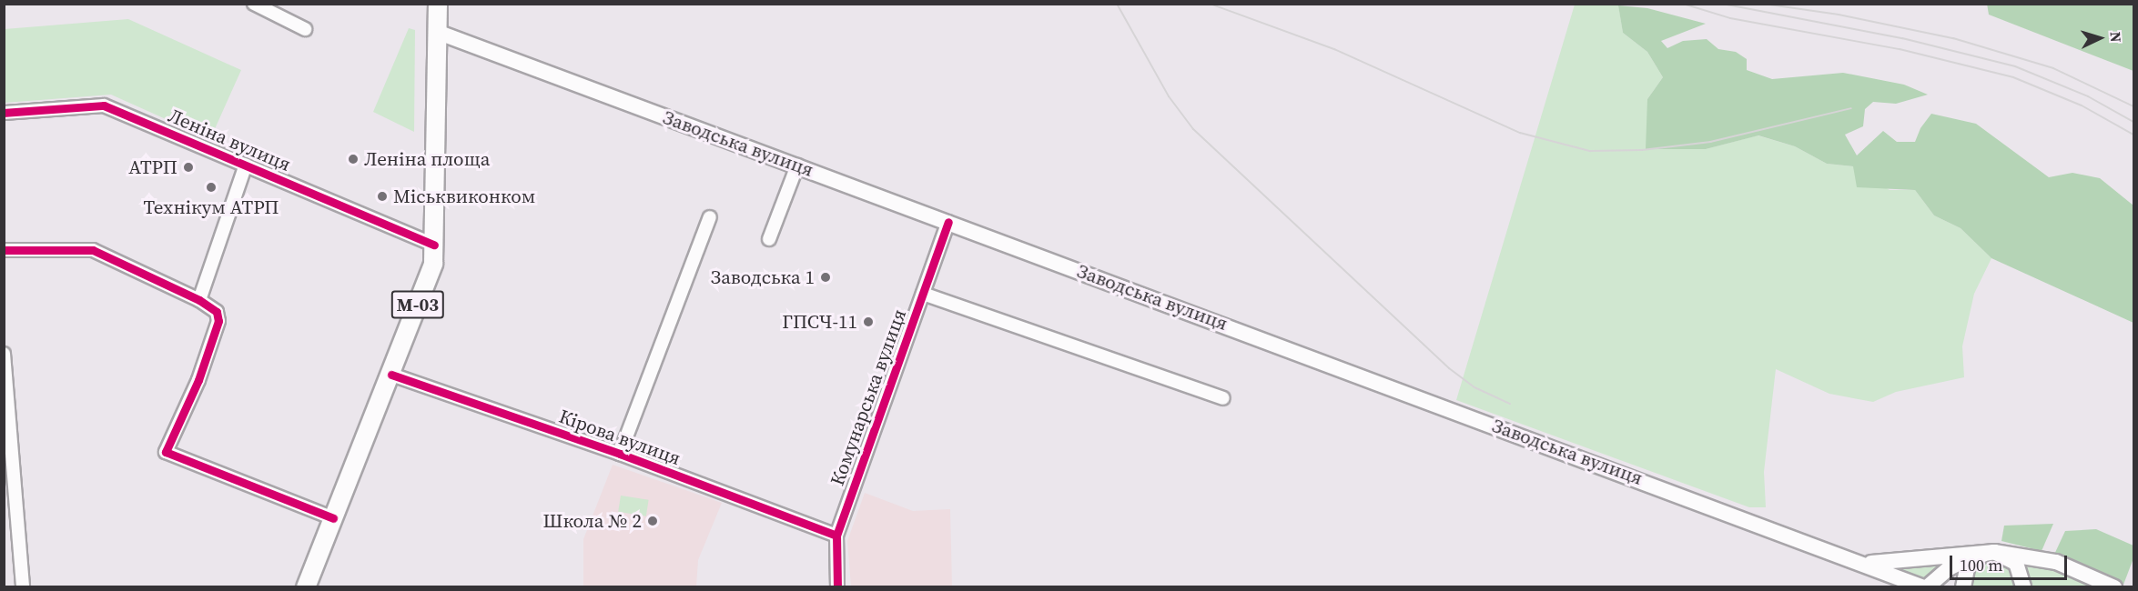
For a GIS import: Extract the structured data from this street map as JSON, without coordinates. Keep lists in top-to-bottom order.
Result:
{
  "streets": {
    "highway": ["М-03"],
    "main road": ["Заводська вулиця"],
    "street": ["Леніна вулиця", "Комунарська вулиця", "Кірова вулиця"]
  },
  "crossings": [
    ["Леніна вулиця", "М-03"],
    ["Заводська вулиця", "М-03"],
    ["Заводська вулиця", "Комунарська вулиця"],
    ["М-03", "Кірова вулиця"],
    ["Комунарська вулиця", "Кірова вулиця"]
  ],
  "places": [
    "Леніна площа",
    "АТРП",
    "Технікум АТРП",
    "Міськвиконком",
    "Заводська 1",
    "ГПСЧ-11",
    "Школа № 2"
  ],
  "scale_bar": "100 m",
  "north": "right"
}
